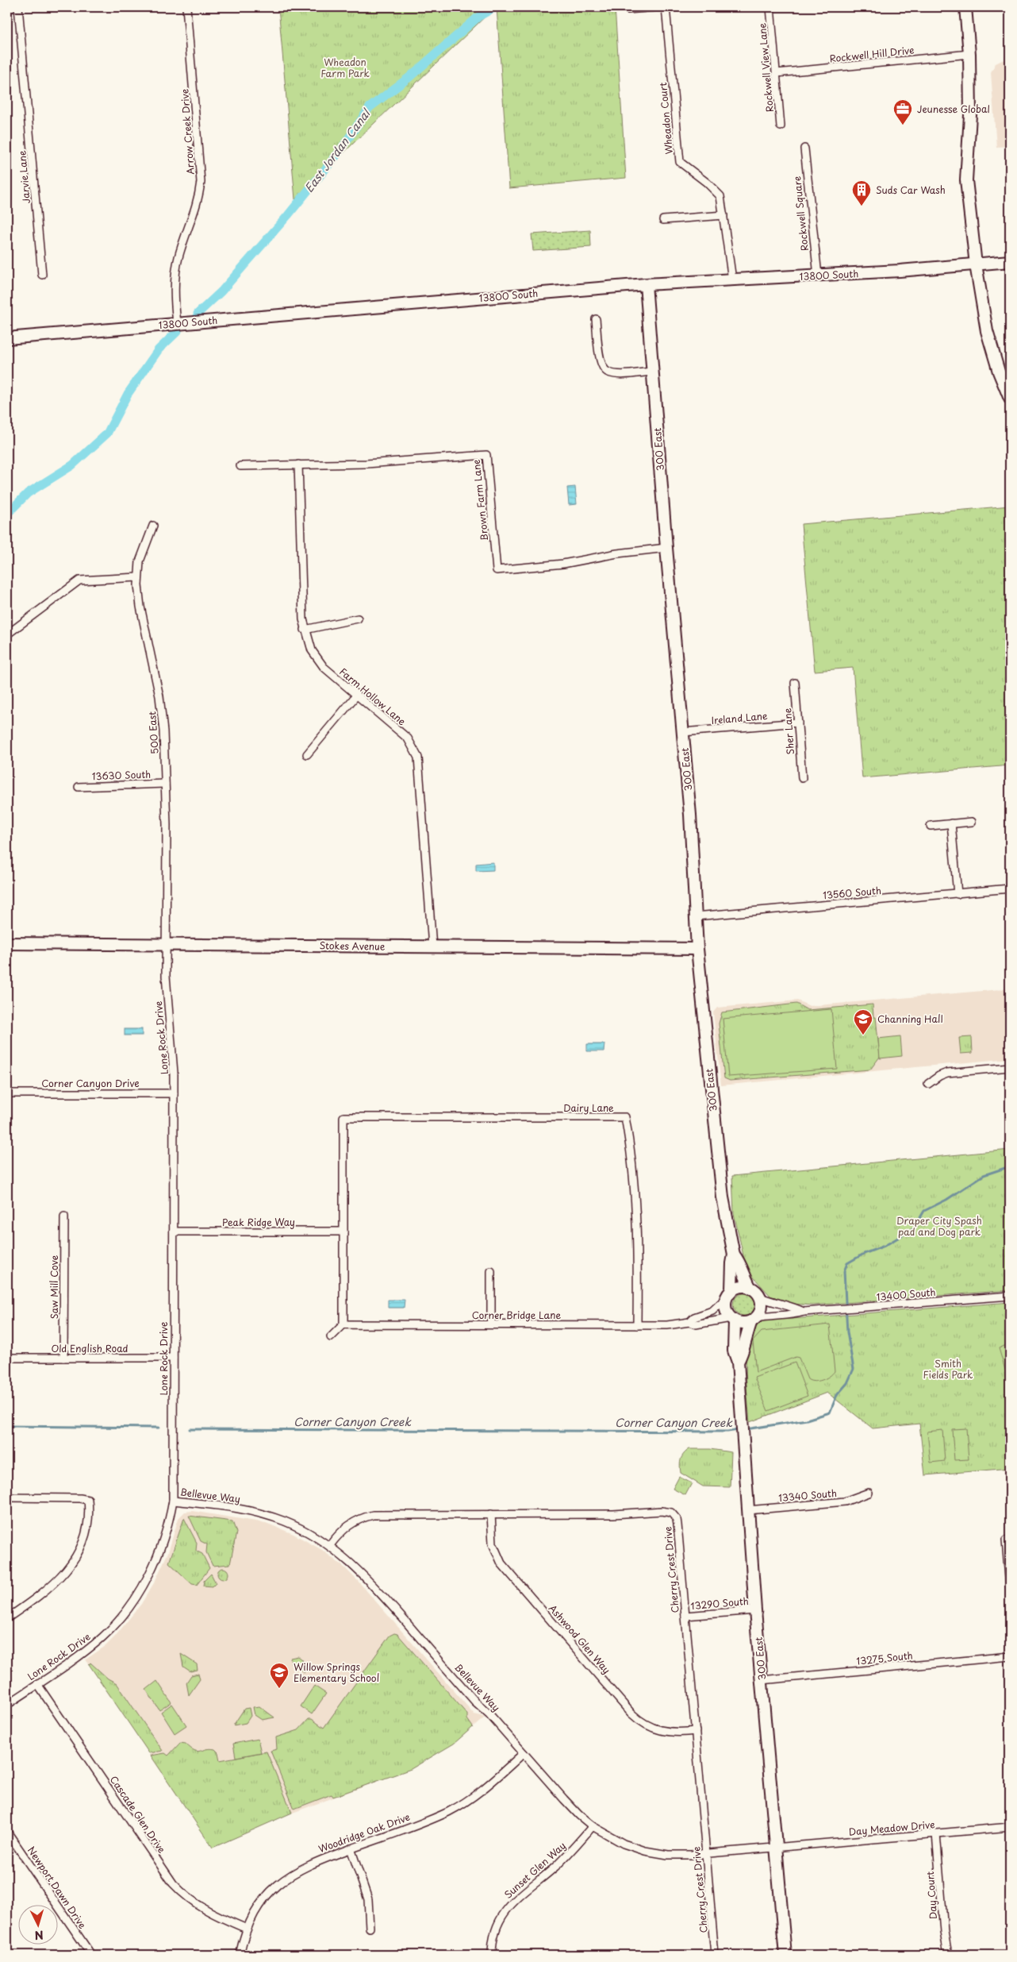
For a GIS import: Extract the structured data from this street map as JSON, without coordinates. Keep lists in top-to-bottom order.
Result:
{
  "streets": {
    "main road": ["13800 South", "300 East", "Stokes Avenue"],
    "street": [
      "Rockwell Hill Drive",
      "Rockwell View Lane",
      "Wheadon Court",
      "Arrow Creek Drive",
      "Jarvie Lane",
      "Rockwell Square",
      "Brown Farm Lane",
      "Farm Hollow Lane",
      "Ireland Lane",
      "Sher Lane",
      "500 East",
      "13630 South",
      "13560 South",
      "Lone Rock Drive",
      "Corner Canyon Drive",
      "Dairy Lane",
      "Peak Ridge Way",
      "Saw Mill Cove",
      "13400 South",
      "Corner Bridge Lane",
      "Old English Road",
      "Bellevue Way",
      "13340 South",
      "Cherry Crest Drive",
      "13290 South",
      "Ashwood Glen Way",
      "13275 South",
      "Cascade Glen Drive",
      "Day Meadow Drive",
      "Woodridge Oak Drive",
      "Sunset Glen Way",
      "Newport Dawn Drive",
      "Day Court"
    ]
  },
  "crossings": [
    ["Rockwell Hill Drive", "Rockwell View Lane"],
    ["Wheadon Court", "13800 South"],
    ["Arrow Creek Drive", "13800 South"],
    ["Rockwell Square", "13800 South"],
    ["13800 South", "300 East"],
    ["300 East", "Brown Farm Lane"],
    ["300 East", "Ireland Lane"],
    ["300 East", "13560 South"],
    ["300 East", "Stokes Avenue"],
    ["300 East", "13400 South"],
    ["300 East", "Corner Bridge Lane"],
    ["300 East", "Bellevue Way"],
    ["300 East", "13340 South"],
    ["300 East", "13290 South"],
    ["300 East", "13275 South"],
    ["300 East", "Day Meadow Drive"],
    ["Brown Farm Lane", "Farm Hollow Lane"],
    ["Farm Hollow Lane", "Stokes Avenue"],
    ["Ireland Lane", "Sher Lane"],
    ["500 East", "13630 South"],
    ["500 East", "Stokes Avenue"],
    ["500 East", "Lone Rock Drive"],
    ["Stokes Avenue", "Lone Rock Drive"],
    ["Lone Rock Drive", "Corner Canyon Drive"],
    ["Lone Rock Drive", "Peak Ridge Way"],
    ["Lone Rock Drive", "Old English Road"],
    ["Lone Rock Drive", "Bellevue Way"],
    ["Lone Rock Drive", "Cascade Glen Drive"],
    ["Dairy Lane", "Peak Ridge Way"],
    ["Dairy Lane", "Corner Bridge Lane"],
    ["Saw Mill Cove", "Old English Road"],
    ["13400 South", "Corner Bridge Lane"],
    ["Bellevue Way", "Cherry Crest Drive"],
    ["Bellevue Way", "Day Meadow Drive"],
    ["Bellevue Way", "Woodridge Oak Drive"],
    ["Bellevue Way", "Sunset Glen Way"],
    ["Cherry Crest Drive", "13290 South"],
    ["Cherry Crest Drive", "Ashwood Glen Way"],
    ["Cascade Glen Drive", "Woodridge Oak Drive"],
    ["Day Meadow Drive", "Day Court"]
  ],
  "water": ["East Jordan Canal", "Corner Canyon Creek"],
  "parks": ["Wheadon Farm Park", "Draper City Spash pad and Dog park", "Smith Fields Park"],
  "places": {
    "office": ["Jeunesse Global"],
    "building": ["Suds Car Wash"],
    "school or university": ["Channing Hall", "Willow Springs Elementary School"]
  },
  "north": "bottom"
}
